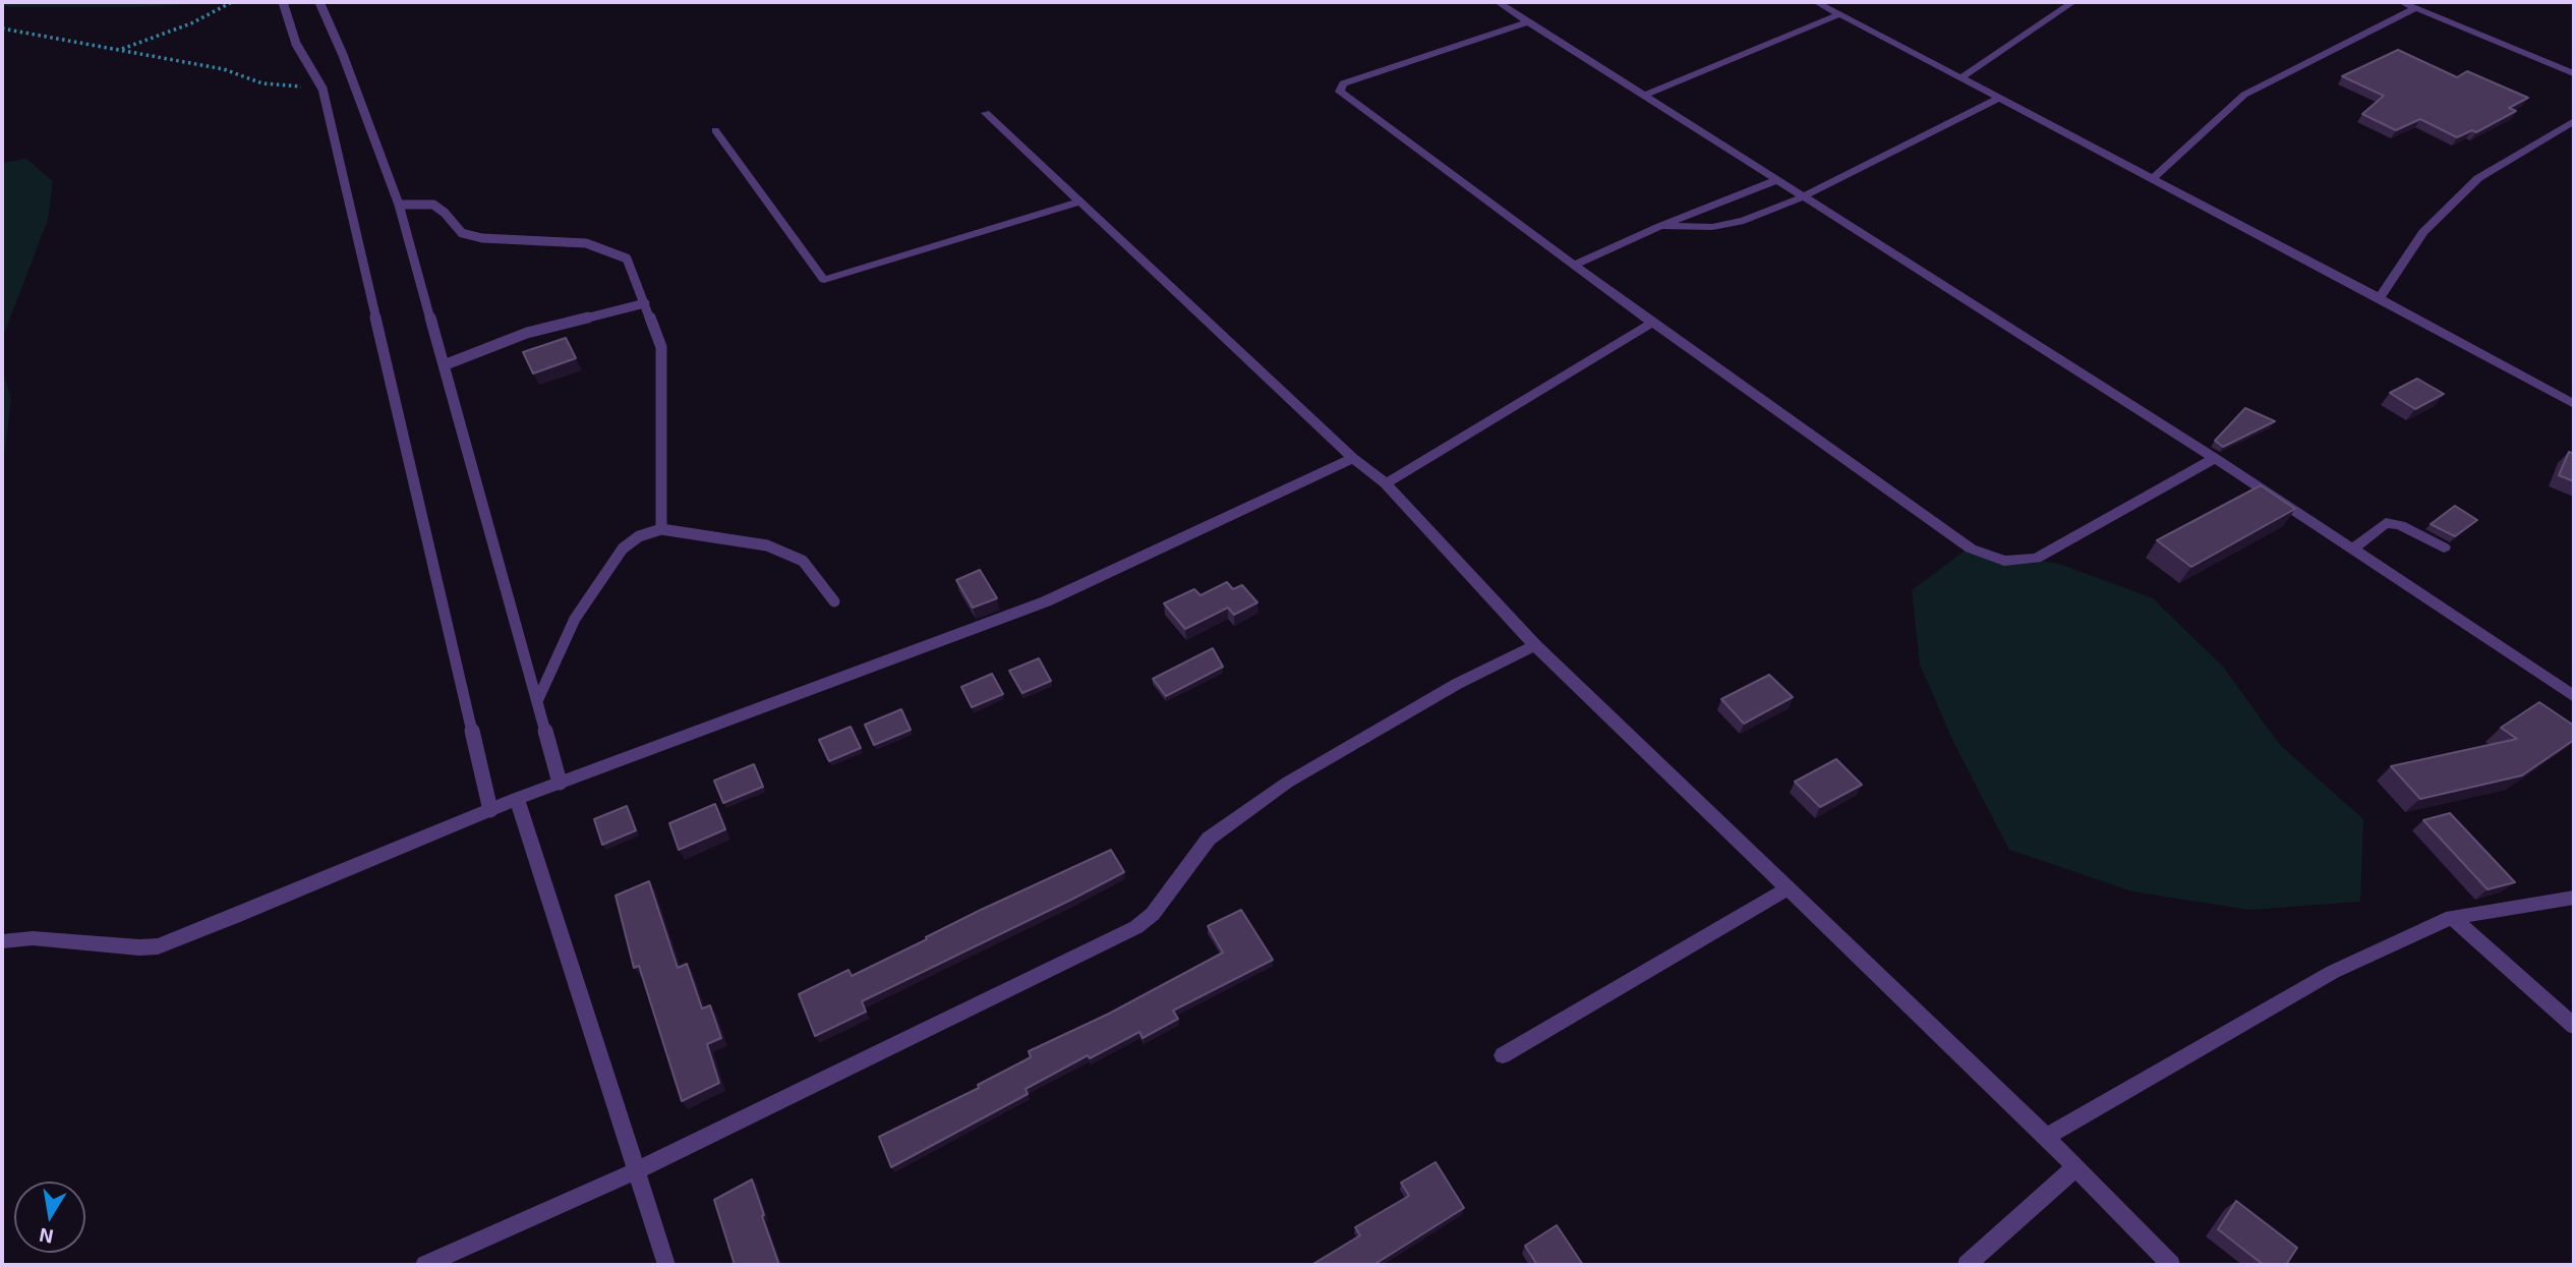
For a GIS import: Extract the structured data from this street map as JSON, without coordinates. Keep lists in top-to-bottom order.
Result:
{
  "north": "bottom"
}
